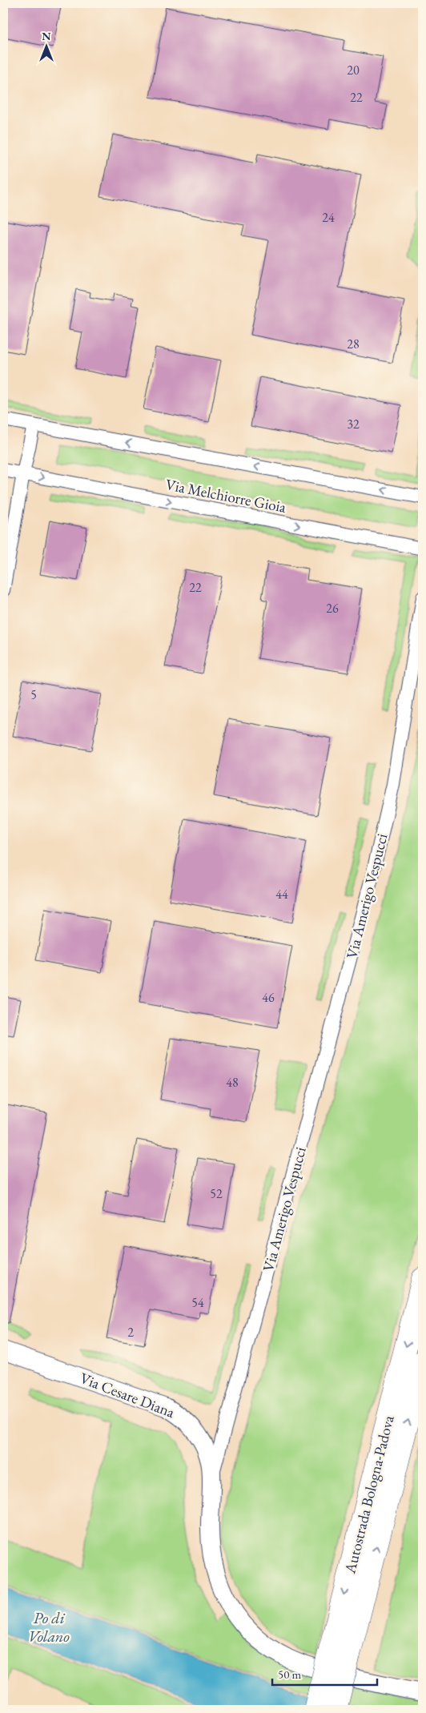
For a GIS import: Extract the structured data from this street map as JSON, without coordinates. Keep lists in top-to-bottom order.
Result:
{
  "streets": {
    "highway": ["Autostrada Bologna-Padova"],
    "main road": ["Via Amerigo Vespucci", "Via Cesare Diana"],
    "street": ["Via Melchiorre Gioia"]
  },
  "crossings": [
    ["Via Amerigo Vespucci", "Via Cesare Diana"]
  ],
  "water": ["Po di Volano"],
  "house_numbers": [
    "20",
    "22",
    "24",
    "28",
    "32",
    "22",
    "26",
    "5",
    "44",
    "46",
    "48",
    "52",
    "54",
    "2"
  ],
  "scale_bar": "50 m",
  "north": "top"
}
